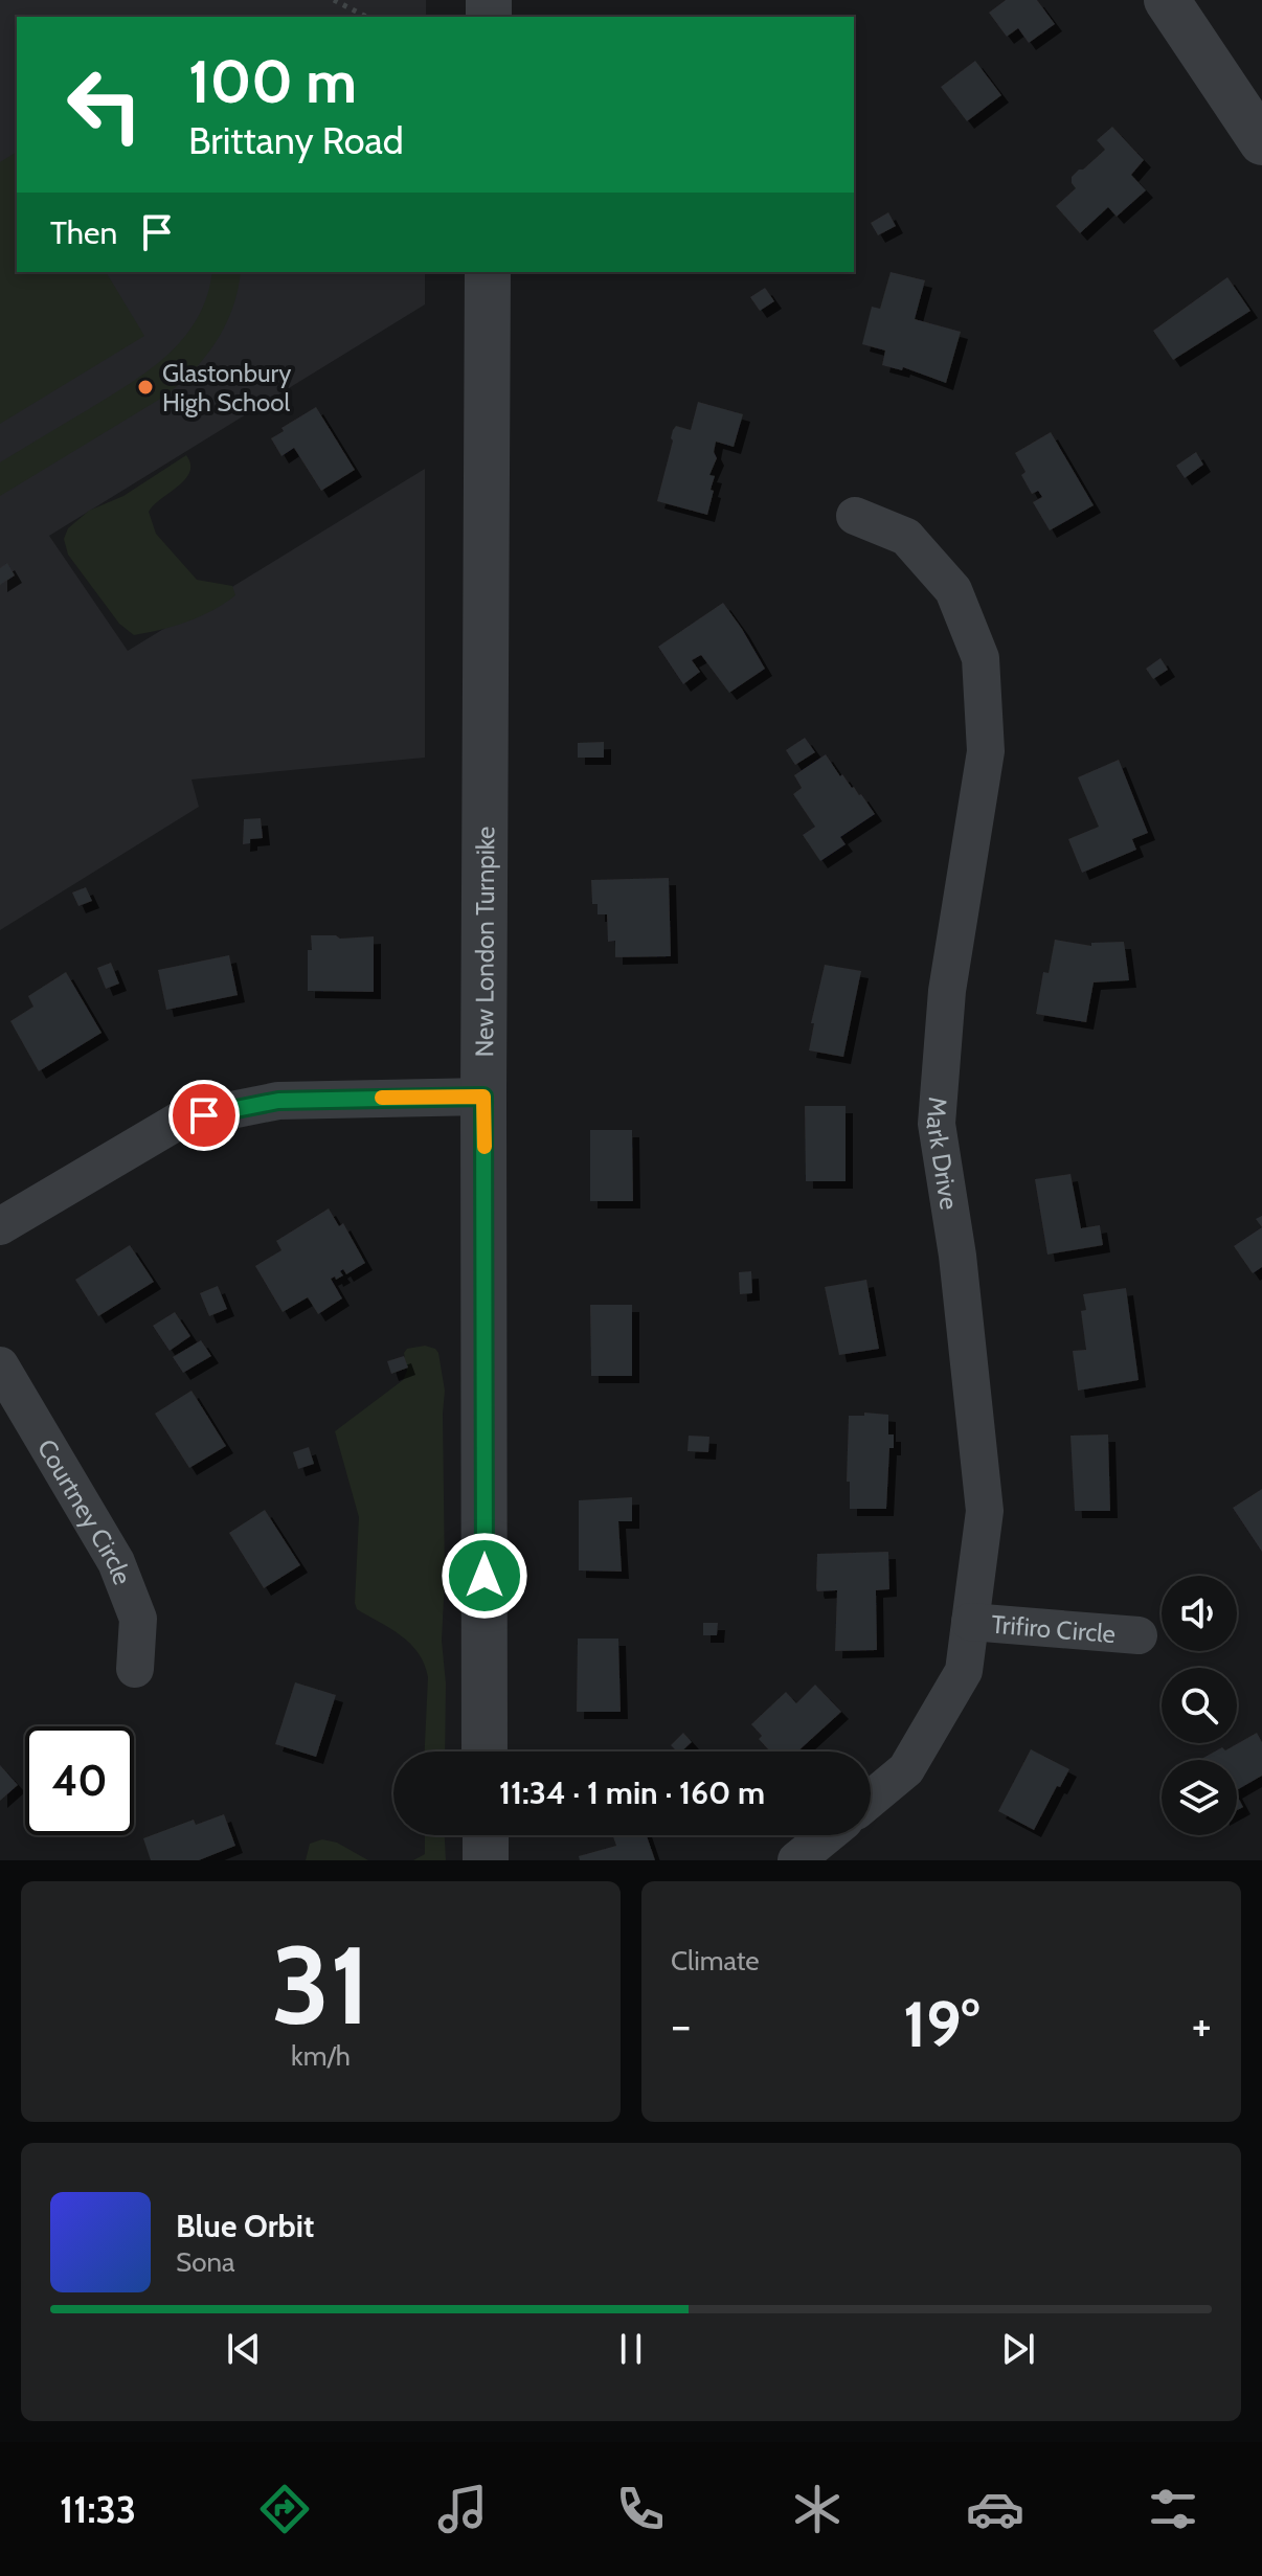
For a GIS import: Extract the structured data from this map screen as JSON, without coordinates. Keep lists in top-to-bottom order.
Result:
{
  "streets": {
    "street": [
      "New London Turnpike",
      "Mark Drive",
      "Courtney Circle",
      "Trifiro Circle"
    ]
  },
  "crossings": [
    ["Mark Drive", "Trifiro Circle"]
  ],
  "places": ["Glastonbury High School"],
  "page": {
    "turn": ["100 m", "Brittany Road"],
    "then": "Then",
    "limit": "40",
    "trip": "11:34 · 1 min · 160 m",
    "tile": [
      ["31", "km/h"],
      "Climate"
    ],
    "heat": ["−", "19°", "+"],
    "song": ["Blue Orbit", "Sona"],
    "tabs": "11:33"
  }
}
